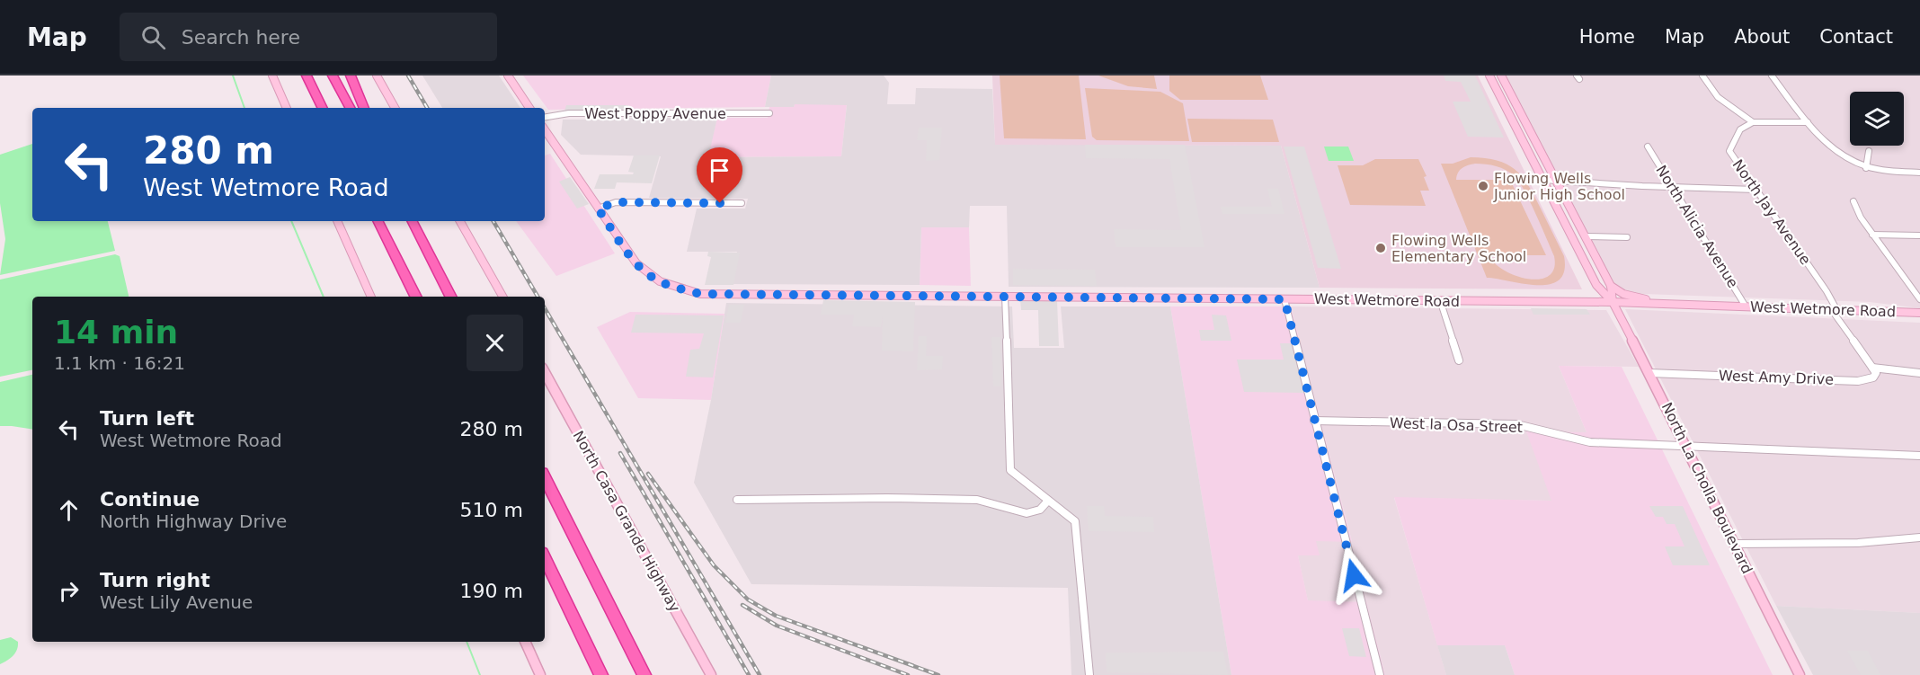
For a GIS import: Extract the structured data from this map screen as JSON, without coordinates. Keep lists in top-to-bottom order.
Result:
{
  "streets": {
    "street": [
      "West Poppy Avenue",
      "North Jay Avenue",
      "North Alicia Avenue",
      "West Wetmore Road",
      "West Amy Drive",
      "West la Osa Street",
      "North La Cholla Boulevard",
      "North Casa Grande Highway"
    ]
  },
  "crossings": [
    ["North Jay Avenue", "West Wetmore Road"],
    ["North Jay Avenue", "West Amy Drive"],
    ["North Alicia Avenue", "West Wetmore Road"],
    ["West Wetmore Road", "North La Cholla Boulevard"],
    ["West Amy Drive", "North La Cholla Boulevard"],
    ["West la Osa Street", "North La Cholla Boulevard"]
  ],
  "places": ["Flowing Wells Junior High School", "Flowing Wells Elementary School"],
  "page": {
    "header": "Map",
    "search": "Search here",
    "nav": [
      "Home",
      "Map",
      "About",
      "Contact"
    ],
    "turn": ["280 m", "West Wetmore Road"],
    "heading": ["14 min", "1.1 km · 16:21"],
    "list": [
      {
        "name": "Turn left",
        "note": "West Wetmore Road",
        "value": "280 m"
      },
      {
        "name": "Continue",
        "note": "North Highway Drive",
        "value": "510 m"
      },
      {
        "name": "Turn right",
        "note": "West Lily Avenue",
        "value": "190 m"
      }
    ]
  }
}
